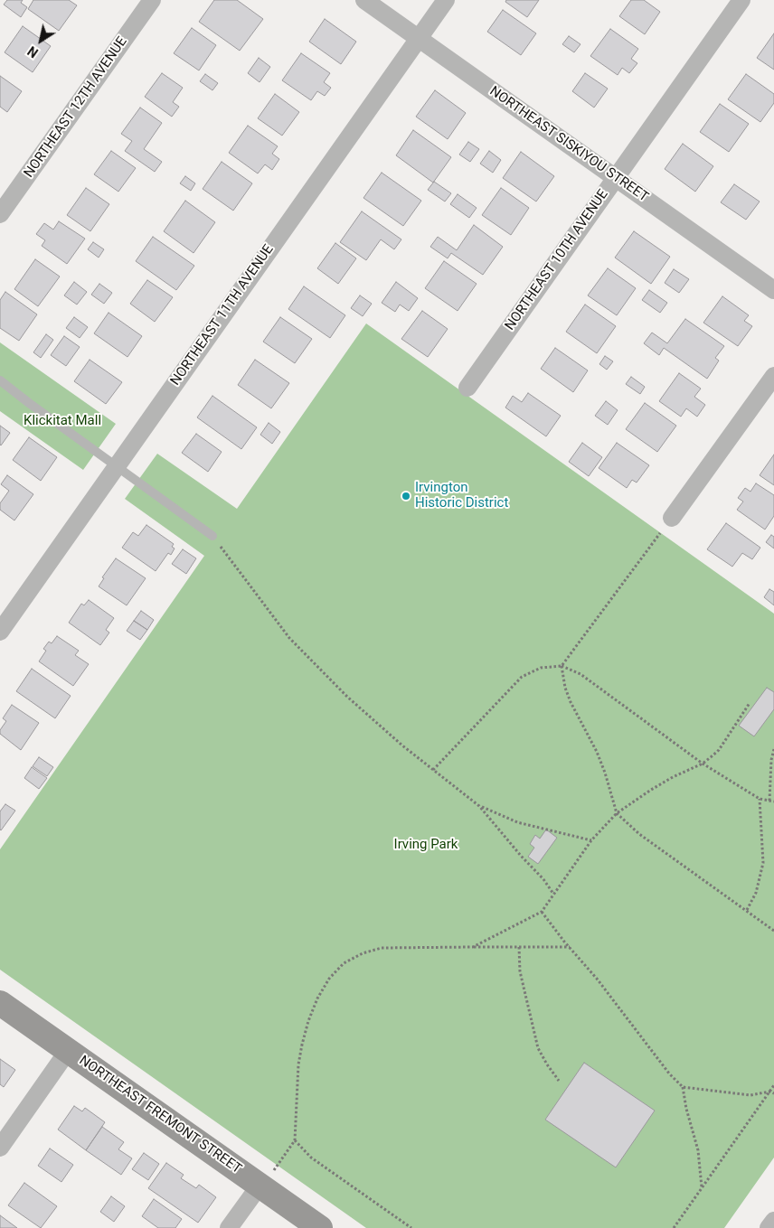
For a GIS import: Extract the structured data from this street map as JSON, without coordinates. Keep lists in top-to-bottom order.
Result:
{
  "streets": {
    "main road": ["NORTHEAST FREMONT STREET"],
    "street": [
      "NORTHEAST 12TH AVENUE",
      "NORTHEAST SISKIYOU STREET",
      "NORTHEAST 10TH AVENUE",
      "NORTHEAST 11TH AVENUE"
    ]
  },
  "crossings": [
    ["NORTHEAST SISKIYOU STREET", "NORTHEAST 10TH AVENUE"],
    ["NORTHEAST SISKIYOU STREET", "NORTHEAST 11TH AVENUE"]
  ],
  "parks": ["Klickitat Mall", "Irving Park"],
  "places": ["Irvington Historic District"],
  "north": "bottom left"
}
